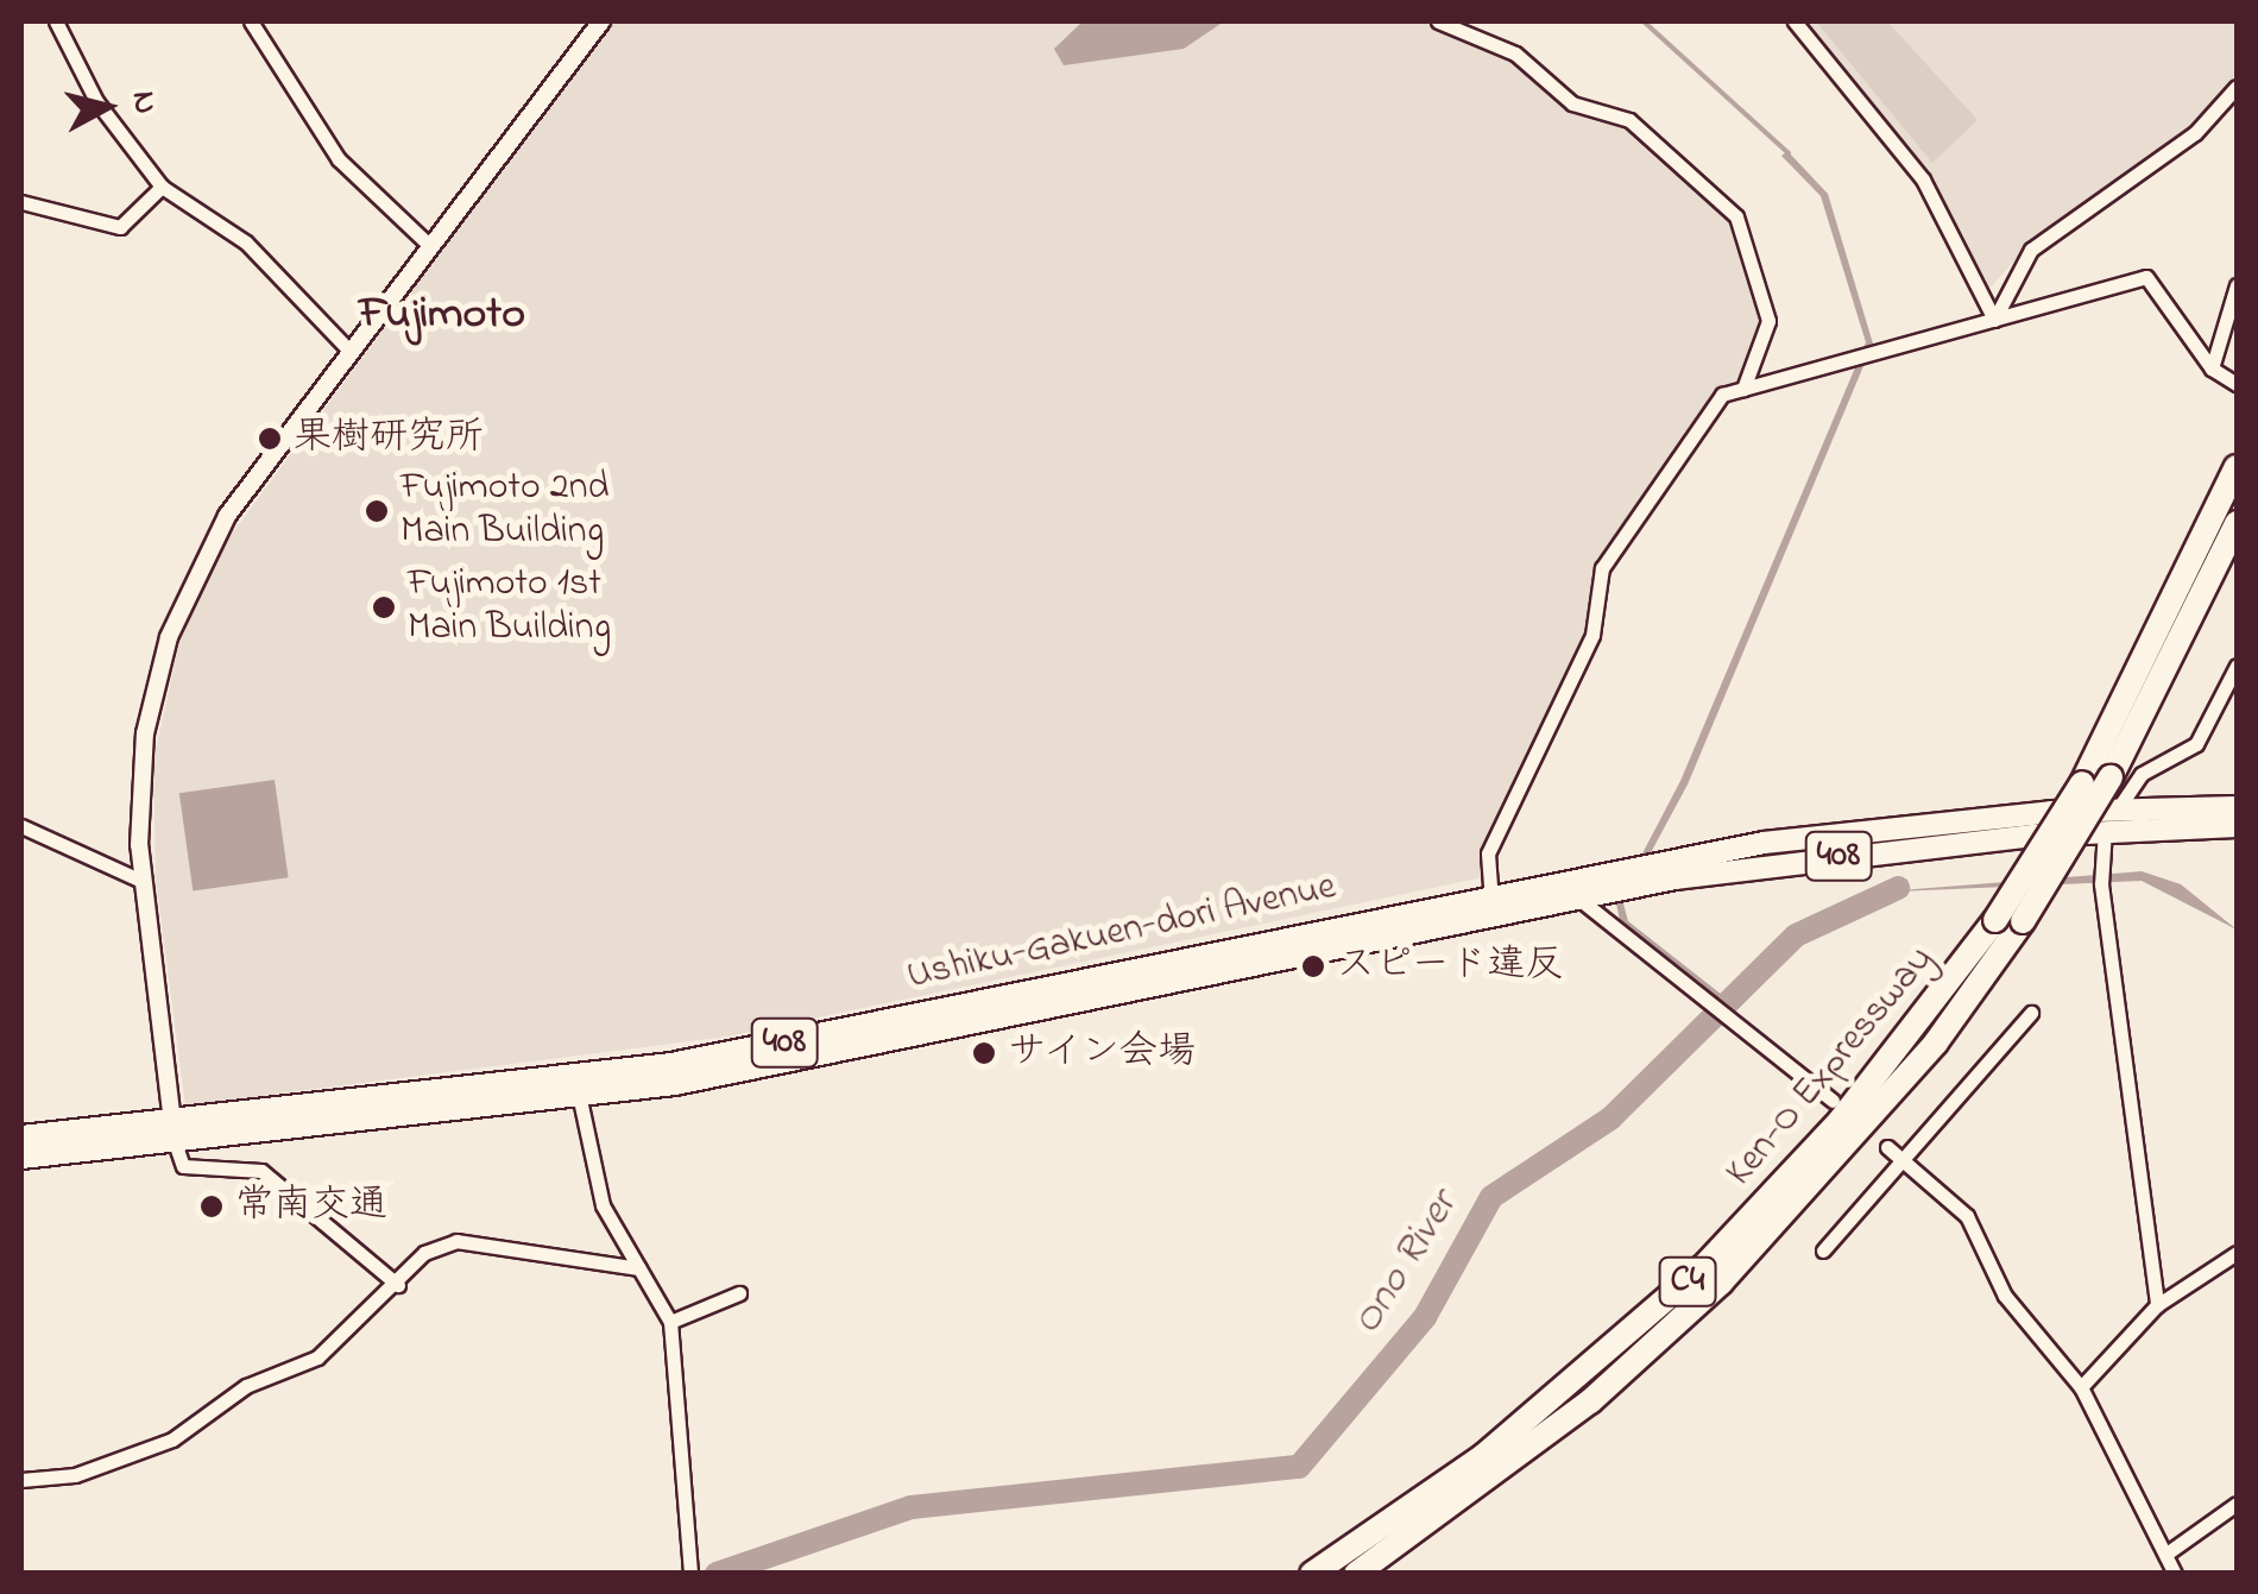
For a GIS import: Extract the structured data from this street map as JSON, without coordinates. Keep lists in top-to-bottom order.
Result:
{
  "streets": {
    "highway": [
      "408",
      "Ushiku-Gakuen-dori Avenue",
      "Ken-O Expressway",
      "C4"
    ]
  },
  "districts": ["Fujimoto"],
  "water": ["Ono River"],
  "places": [
    "果樹研究所",
    "Fujimoto 2nd Main Building",
    "Fujimoto 1st Main Building",
    "スピード違反",
    "サイン会場",
    "常南交通"
  ],
  "north": "right"
}
